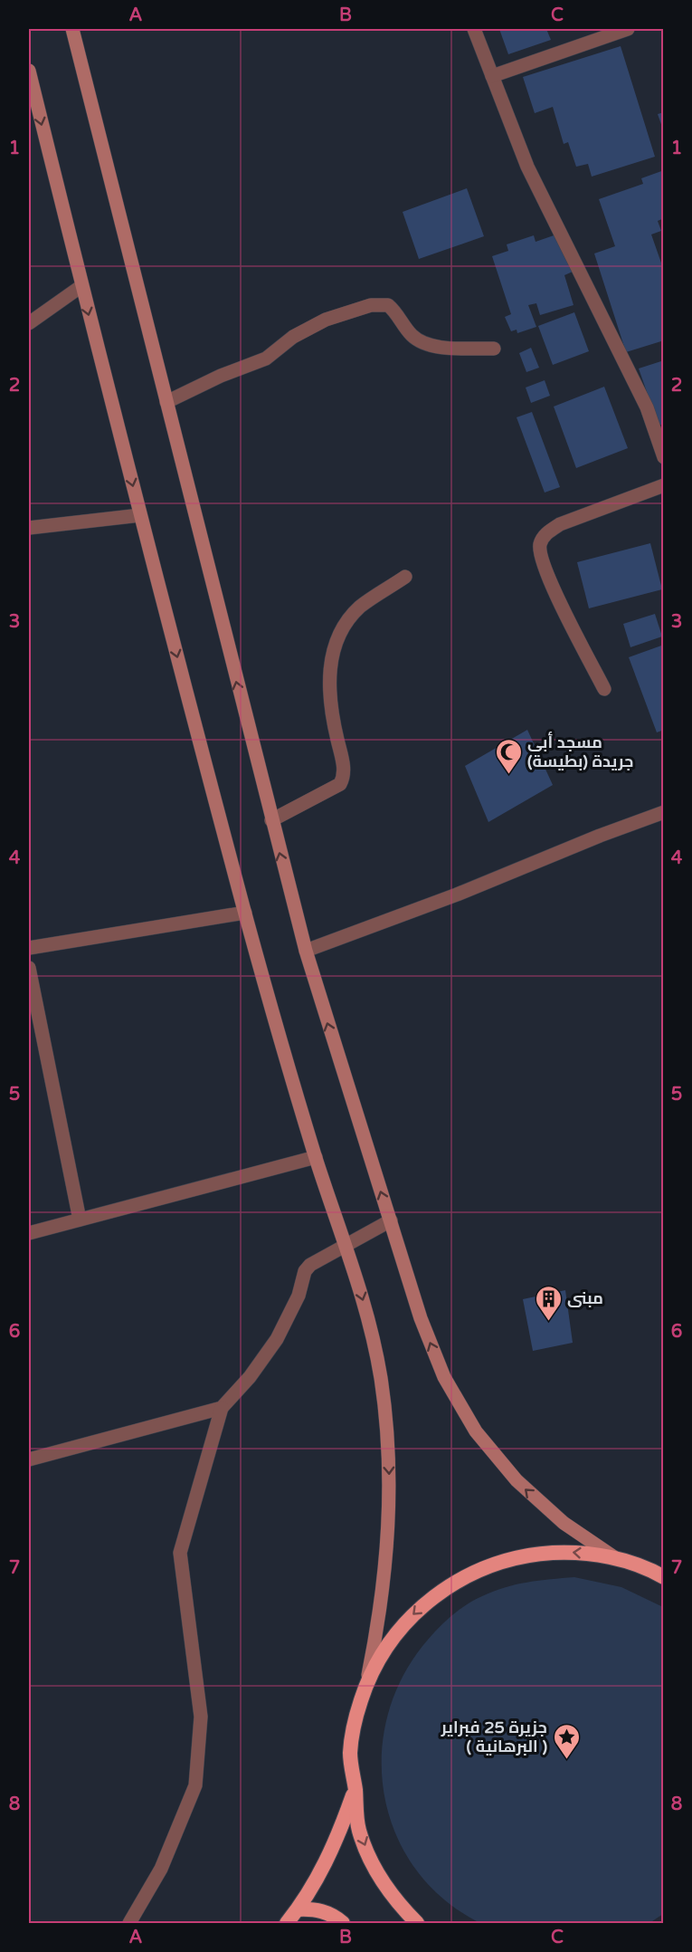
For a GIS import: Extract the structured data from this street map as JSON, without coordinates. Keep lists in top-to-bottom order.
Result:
{
  "places": {
    "mosque": ["مسجد أبي جريدة (بطيسة)"],
    "building": ["مبنى"],
    "place": ["جزيرة 25 فبراير ( البرهانية )"]
  },
  "grid": {
    "columns": ["A", "B", "C"],
    "rows": [
      "1",
      "2",
      "3",
      "4",
      "5",
      "6",
      "7",
      "8"
    ]
  }
}
